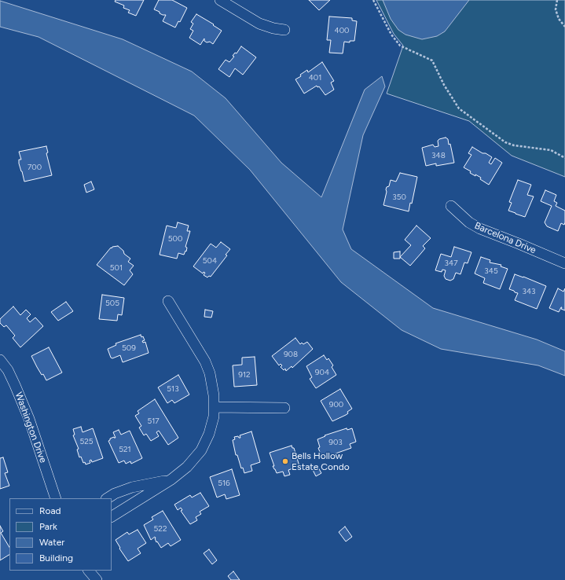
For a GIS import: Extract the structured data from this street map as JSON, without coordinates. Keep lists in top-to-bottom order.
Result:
{
  "streets": {
    "street": ["Barcelona Drive", "Washington Drive"]
  },
  "places": ["Bells Hollow Estate Condo"],
  "house_numbers": [
    "400",
    "401",
    "348",
    "700",
    "350",
    "500",
    "504",
    "347",
    "501",
    "345",
    "343",
    "505",
    "509",
    "908",
    "904",
    "912",
    "513",
    "900",
    "517",
    "525",
    "903",
    "521",
    "516",
    "522"
  ],
  "legend": [
    "Road",
    "Park",
    "Water",
    "Building"
  ]
}
